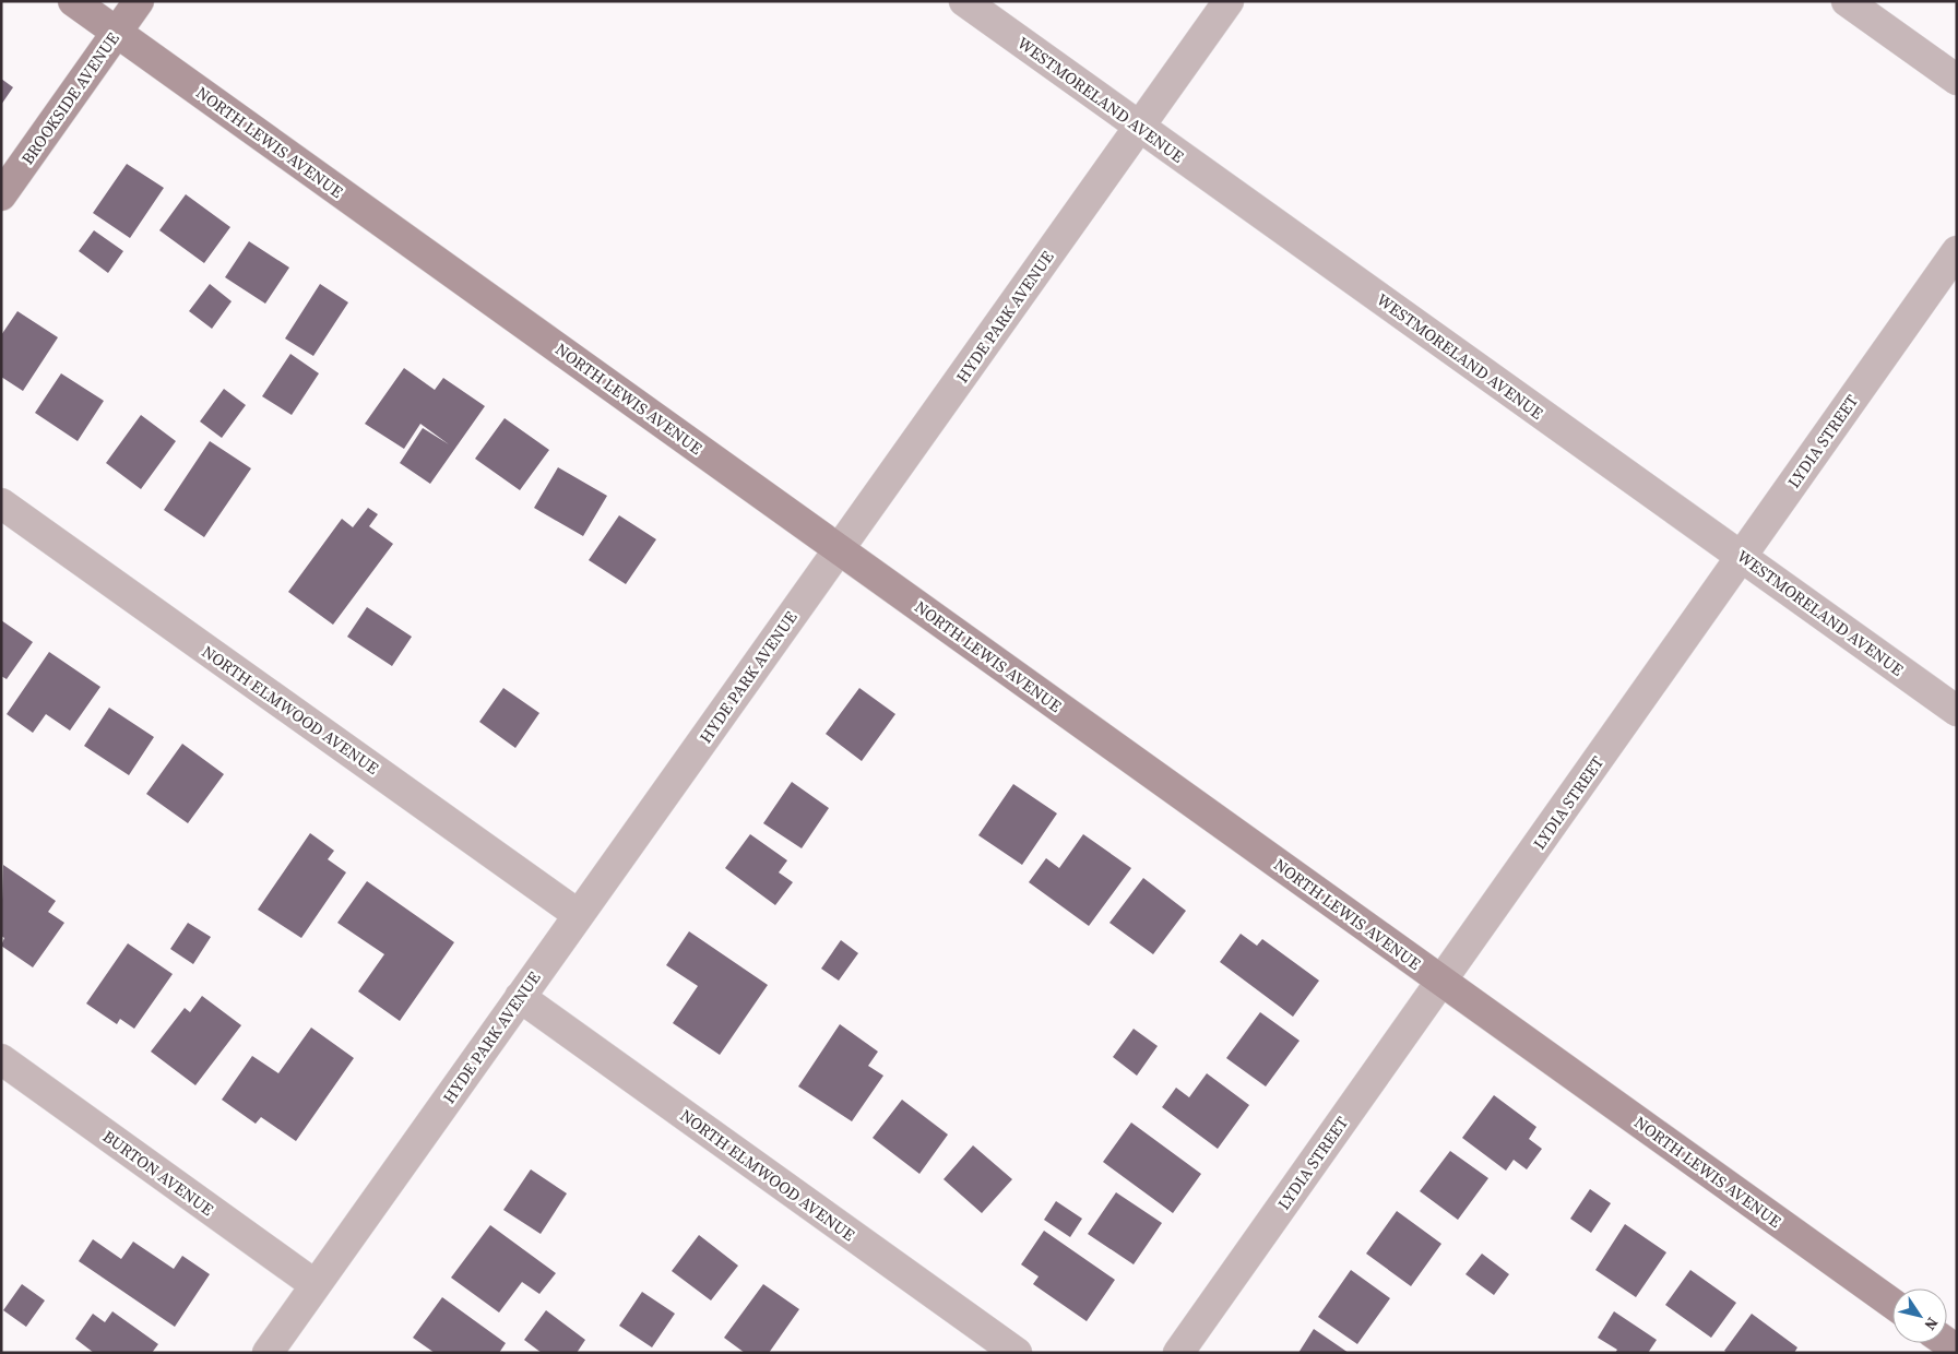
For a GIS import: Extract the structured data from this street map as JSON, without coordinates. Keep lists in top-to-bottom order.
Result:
{
  "streets": {
    "main road": ["BROOKSIDE AVENUE", "NORTH LEWIS AVENUE"],
    "street": [
      "WESTMORELAND AVENUE",
      "HYDE PARK AVENUE",
      "LYDIA STREET",
      "NORTH ELMWOOD AVENUE",
      "BURTON AVENUE"
    ]
  },
  "crossings": [
    ["BROOKSIDE AVENUE", "NORTH LEWIS AVENUE"],
    ["WESTMORELAND AVENUE", "HYDE PARK AVENUE"],
    ["WESTMORELAND AVENUE", "LYDIA STREET"],
    ["NORTH LEWIS AVENUE", "HYDE PARK AVENUE"],
    ["NORTH LEWIS AVENUE", "LYDIA STREET"],
    ["HYDE PARK AVENUE", "NORTH ELMWOOD AVENUE"],
    ["HYDE PARK AVENUE", "BURTON AVENUE"]
  ],
  "north": "bottom right"
}
